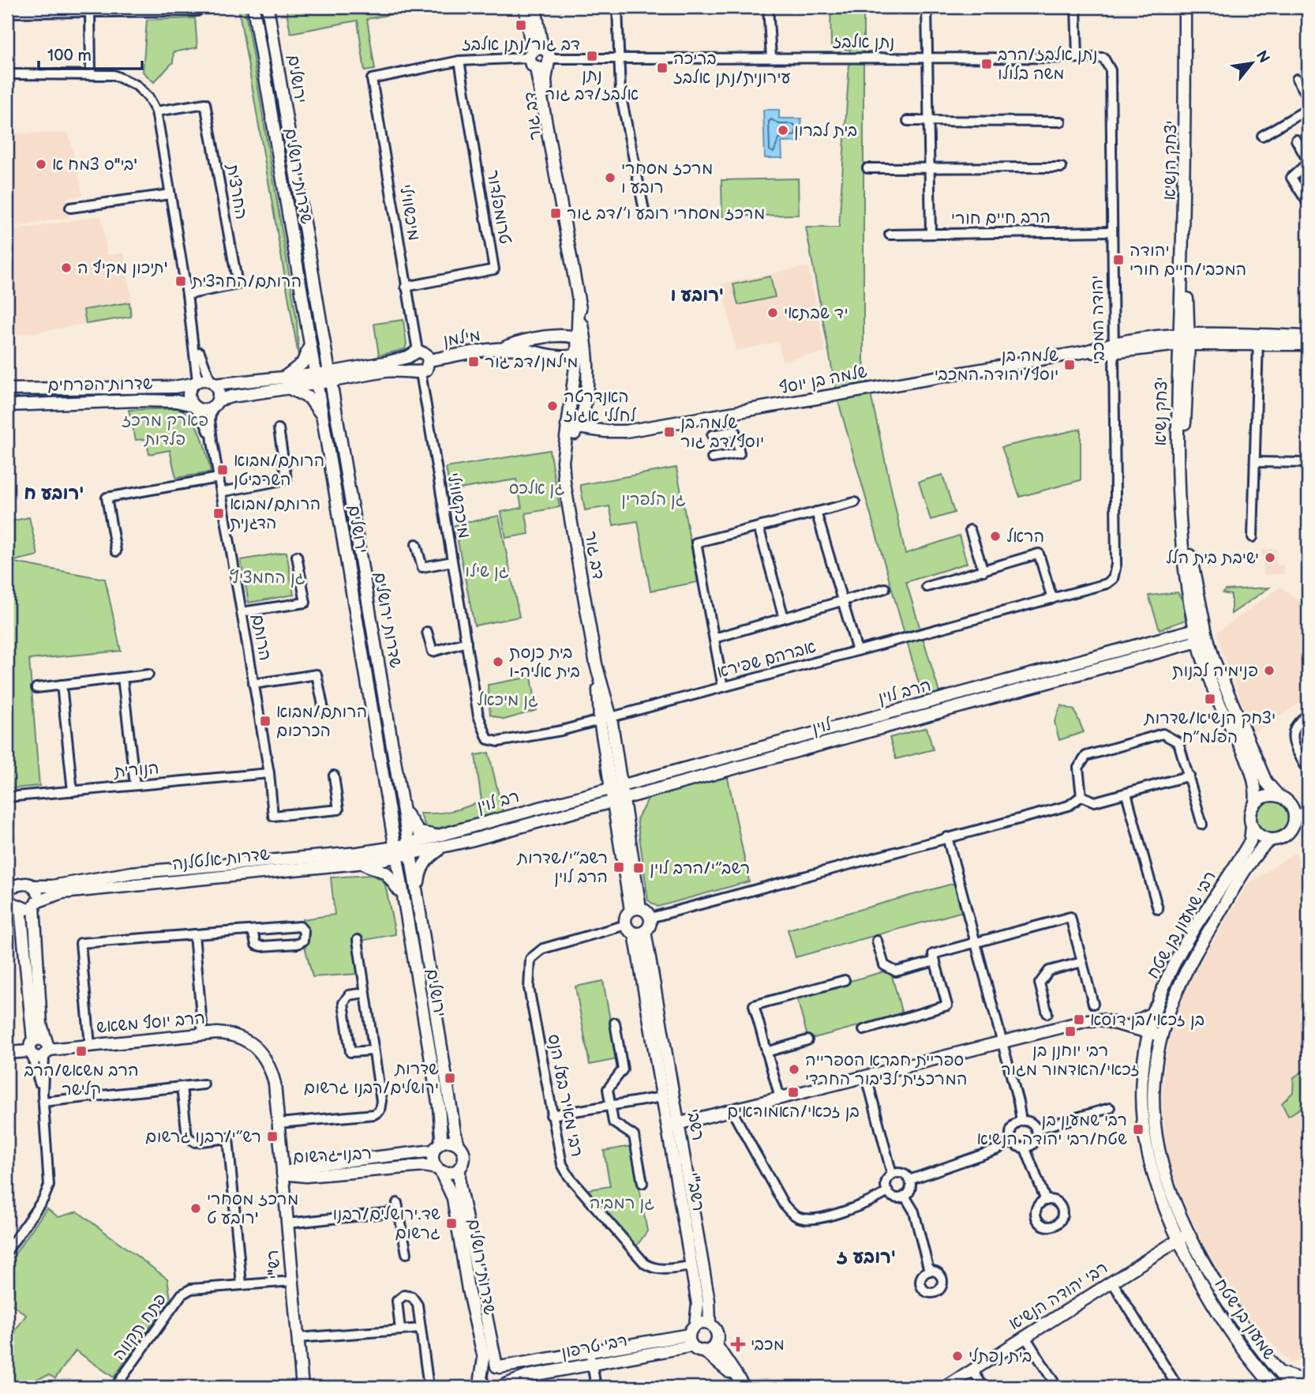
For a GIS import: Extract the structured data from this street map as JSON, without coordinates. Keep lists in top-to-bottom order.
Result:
{
  "streets": {
    "street": [
      "נתן אלבז",
      "ירושלים",
      "דב גור",
      "יצחק הנשיא",
      "שדרות ירושלים",
      "החרצית",
      "טרומפלדור",
      "מיכשווילי",
      "הרב חיים חורי",
      "יהודה המכבי",
      "מילמן",
      "שלמה בן יוסף",
      "שדרות הפרחים",
      "יצחק נשיא",
      "מיכקשווילי",
      "הרותם",
      "אברהם שפירא",
      "הרב לוין",
      "לוין",
      "הנורית",
      "רב לוין",
      "שדרות אלטלנה",
      "רבי שמעון בן שטח",
      "הרב יוסף משאש",
      "רבי מאיר בעל הנס",
      "רשבי",
      "רבנו גרשום",
      "רשב\"י",
      "רש\"י",
      "רבי יהודה הנשיא",
      "שמעון בן שטח",
      "פתח תקווה",
      "רבי טרפון"
    ]
  },
  "crossings": [
    ["נתן אלבז", "דב גור"],
    ["נתן אלבז", "יהודה המכבי"],
    ["ירושלים", "שדרות ירושלים"],
    ["ירושלים", "שדרות אלטלנה"],
    ["ירושלים", "רבנו גרשום"],
    ["דב גור", "שלמה בן יוסף"],
    ["דב גור", "אברהם שפירא"],
    ["דב גור", "הרב לוין"],
    ["דב גור", "רב לוין"],
    ["יצחק הנשיא", "יצחק נשיא"],
    ["שדרות ירושלים", "לוין"],
    ["שדרות ירושלים", "רב לוין"],
    ["שדרות ירושלים", "שדרות אלטלנה"],
    ["שדרות ירושלים", "רבנו גרשום"],
    ["שדרות ירושלים", "רבי טרפון"],
    ["טרומפלדור", "מיכשווילי"],
    ["מיכשווילי", "מילמן"],
    ["מיכשווילי", "מיכקשווילי"],
    ["הרב חיים חורי", "יהודה המכבי"],
    ["יהודה המכבי", "שלמה בן יוסף"],
    ["יהודה המכבי", "אברהם שפירא"],
    ["מילמן", "מיכקשווילי"],
    ["שלמה בן יוסף", "יצחק נשיא"],
    ["שדרות הפרחים", "הרותם"],
    ["יצחק נשיא", "הרב לוין"],
    ["יצחק נשיא", "לוין"],
    ["יצחק נשיא", "רבי שמעון בן שטח"],
    ["מיכקשווילי", "אברהם שפירא"],
    ["הרותם", "הנורית"],
    ["הרב לוין", "לוין"],
    ["הרב לוין", "רב לוין"],
    ["לוין", "רב לוין"],
    ["לוין", "שדרות אלטלנה"],
    ["רב לוין", "שדרות אלטלנה"],
    ["רבי שמעון בן שטח", "רבי יהודה הנשיא"],
    ["רבי שמעון בן שטח", "שמעון בן שטח"],
    ["הרב יוסף משאש", "רש\"י"],
    ["רבי מאיר בעל הנס", "רשבי"],
    ["רבי מאיר בעל הנס", "רשב\"י"],
    ["רשבי", "רשב\"י"],
    ["רבנו גרשום", "רש\"י"],
    ["רשב\"י", "רבי טרפון"],
    ["רש\"י", "פתח תקווה"]
  ],
  "districts": ["רובע ו'", "רובע ח'", "רובע ז'"],
  "parks": [
    "פארק מרכז פלדות",
    "גן אלכס",
    "גן הלפרין",
    "גן שילו",
    "גן החמציץ",
    "גן מיכאל",
    "גן רמביה"
  ],
  "places": {
    "transit": [
      "דב גור/נתן אלבז",
      "נתן אלבז/דב גור",
      "נתן אלבז/הרב משה בלולו",
      "בריכה עירונית/נתן אלבז",
      "מרכז מסחרי רובע ו׳/דב גור",
      "יהודה המכבי/חיים חורי",
      "הרותם/החרצית",
      "מילמן/דב גור",
      "שלמה בן יוסף/יהודה המכבי",
      "שלמה בן יוסף/דב גור",
      "הרותם/מבוא השרביטן",
      "הרותם/מבוא הדגנית",
      "יצחק הנשיא/שדרות הפלמ״ח",
      "הרותם/מבוא הכרכום",
      "רשב״י/שדרות הרב לוין",
      "רשב״י/הרב לוין",
      "בן זכאי/בן דוסא",
      "רבי יוחנן בן זכאי/האדמור מגור",
      "הרב משאש/הרב קלישר",
      "שדרות ירושלים/רבנו גרשום",
      "בן זכאי/האמוראים",
      "רבי שמעון בן שטח/רבי יהודה הנשיא",
      "רש״י/רבנו גרשום",
      "שד.ירושלים/רבנו גרשום"
    ],
    "other": [
      "בית לברון",
      "בי\"ס צמח א'",
      "מרכז מסחרי רובע ו",
      "תיכון מקיף ה'",
      "יד שבתאי",
      "האנדרטה לחללי אגוז",
      "הראל",
      "ישיבת בית הלל",
      "בית כנסת בית אליה-ו",
      "פנימיה לבנות",
      "ספריית חברא הספרייה המרכזית לציבור החרדי",
      "מרכז מסחרי רובע ט'",
      "בית נפתלי"
    ],
    "health": ["מכבי"]
  },
  "scale_bar": "100 m",
  "north": "top right"
}
